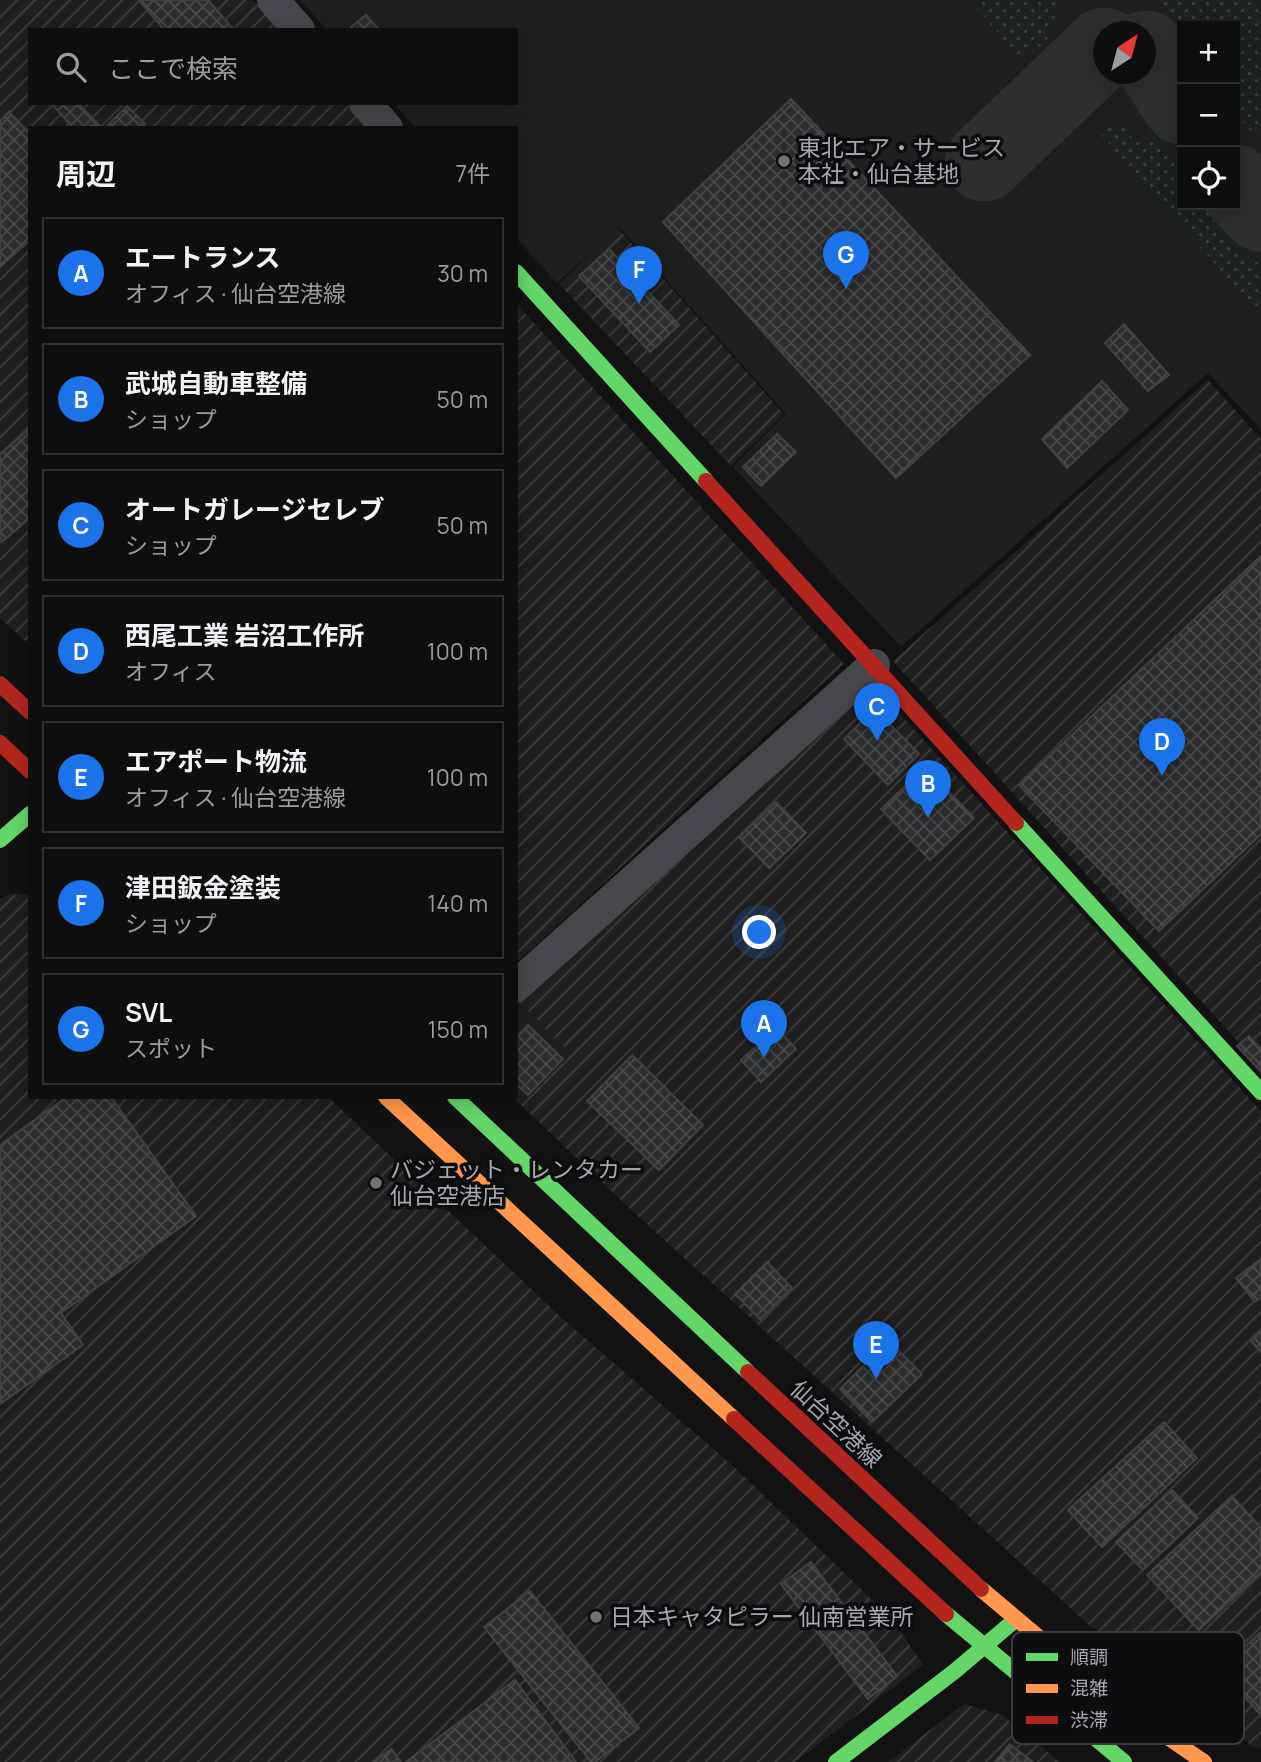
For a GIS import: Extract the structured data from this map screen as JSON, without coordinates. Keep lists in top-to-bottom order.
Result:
{
  "streets": {
    "main road": ["仙台空港線"]
  },
  "places": ["東北エア・サービス 本社・仙台基地", "バジェット・レンタカー 仙台空港店", "日本キャタピラー 仙南営業所"],
  "legend": ["順調", "混雑", "渋滞"],
  "north": "top right",
  "page": {
    "map_buttons": ["+", "−"],
    "search": "ここで検索",
    "heading": ["周辺", "7件"],
    "list": [
      {
        "mark": "A",
        "name": "エートランス",
        "note": "オフィス · 仙台空港線",
        "value": "30 m"
      },
      {
        "mark": "B",
        "name": "武城自動車整備",
        "note": "ショップ",
        "value": "50 m"
      },
      {
        "mark": "C",
        "name": "オートガレージセレブ",
        "note": "ショップ",
        "value": "50 m"
      },
      {
        "mark": "D",
        "name": "西尾工業 岩沼工作所",
        "note": "オフィス",
        "value": "100 m"
      },
      {
        "mark": "E",
        "name": "エアポート物流",
        "note": "オフィス · 仙台空港線",
        "value": "100 m"
      },
      {
        "mark": "F",
        "name": "津田鈑金塗装",
        "note": "ショップ",
        "value": "140 m"
      },
      {
        "mark": "G",
        "name": "SVL",
        "note": "スポット",
        "value": "150 m"
      }
    ],
    "pins": [
      "G",
      "F",
      "C",
      "D",
      "B",
      "A",
      "E"
    ]
  }
}
